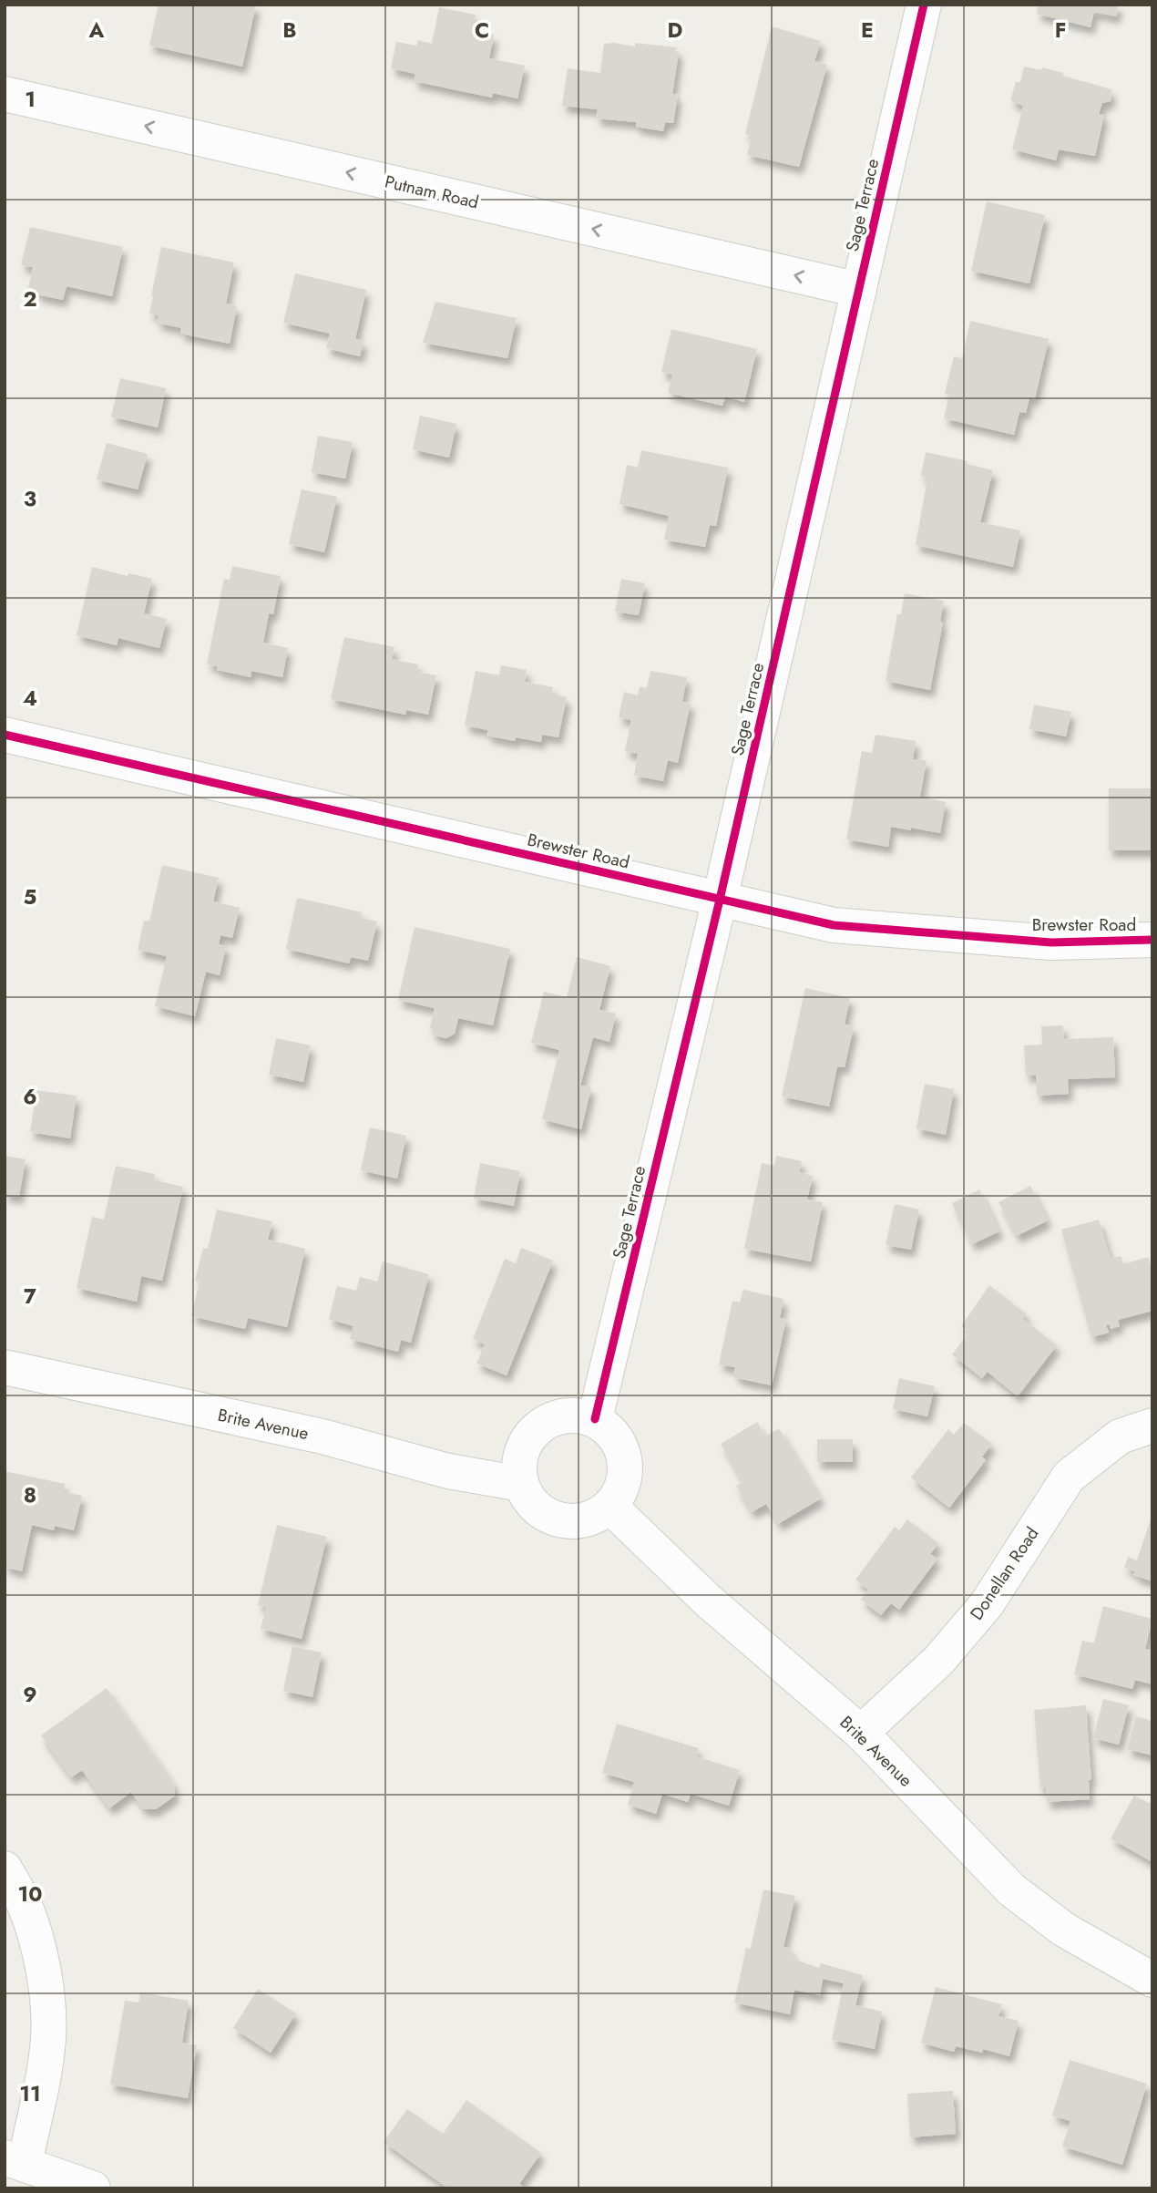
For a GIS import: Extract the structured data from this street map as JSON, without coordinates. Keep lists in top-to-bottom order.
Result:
{
  "streets": {
    "street": [
      "Putnam Road",
      "Sage Terrace",
      "Brewster Road",
      "Brite Avenue",
      "Donellan Road"
    ]
  },
  "crossings": [
    ["Putnam Road", "Sage Terrace"],
    ["Sage Terrace", "Brewster Road"],
    ["Sage Terrace", "Brite Avenue"],
    ["Brite Avenue", "Donellan Road"]
  ],
  "one_way": ["Putnam Road"],
  "grid": {
    "columns": [
      "A",
      "B",
      "C",
      "D",
      "E",
      "F"
    ],
    "rows": [
      "1",
      "2",
      "3",
      "4",
      "5",
      "6",
      "7",
      "8",
      "9",
      "10",
      "11"
    ]
  }
}
